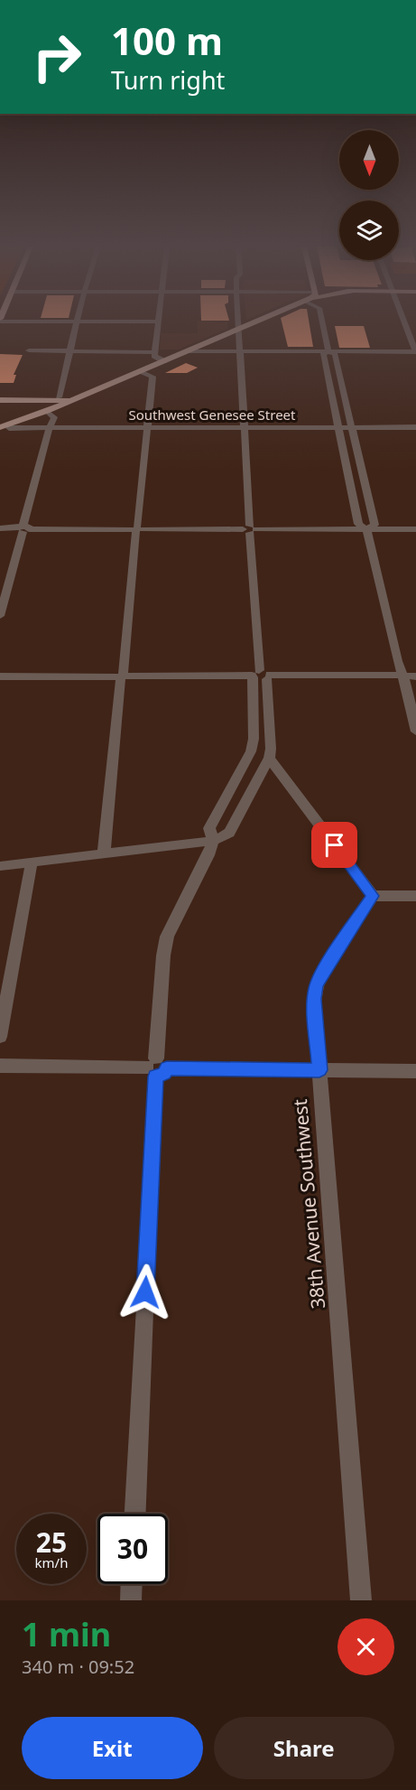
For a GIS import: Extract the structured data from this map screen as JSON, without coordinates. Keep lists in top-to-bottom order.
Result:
{
  "streets": {
    "street": ["Southwest Genesee Street", "38th Avenue Southwest"]
  },
  "north": "bottom",
  "page": {
    "turn": ["100 m", "Turn right"],
    "speed": "25 km/h",
    "limit": "30",
    "heading": ["1 min", "340 m · 09:52"],
    "buttons": ["Exit", "Share"]
  }
}
